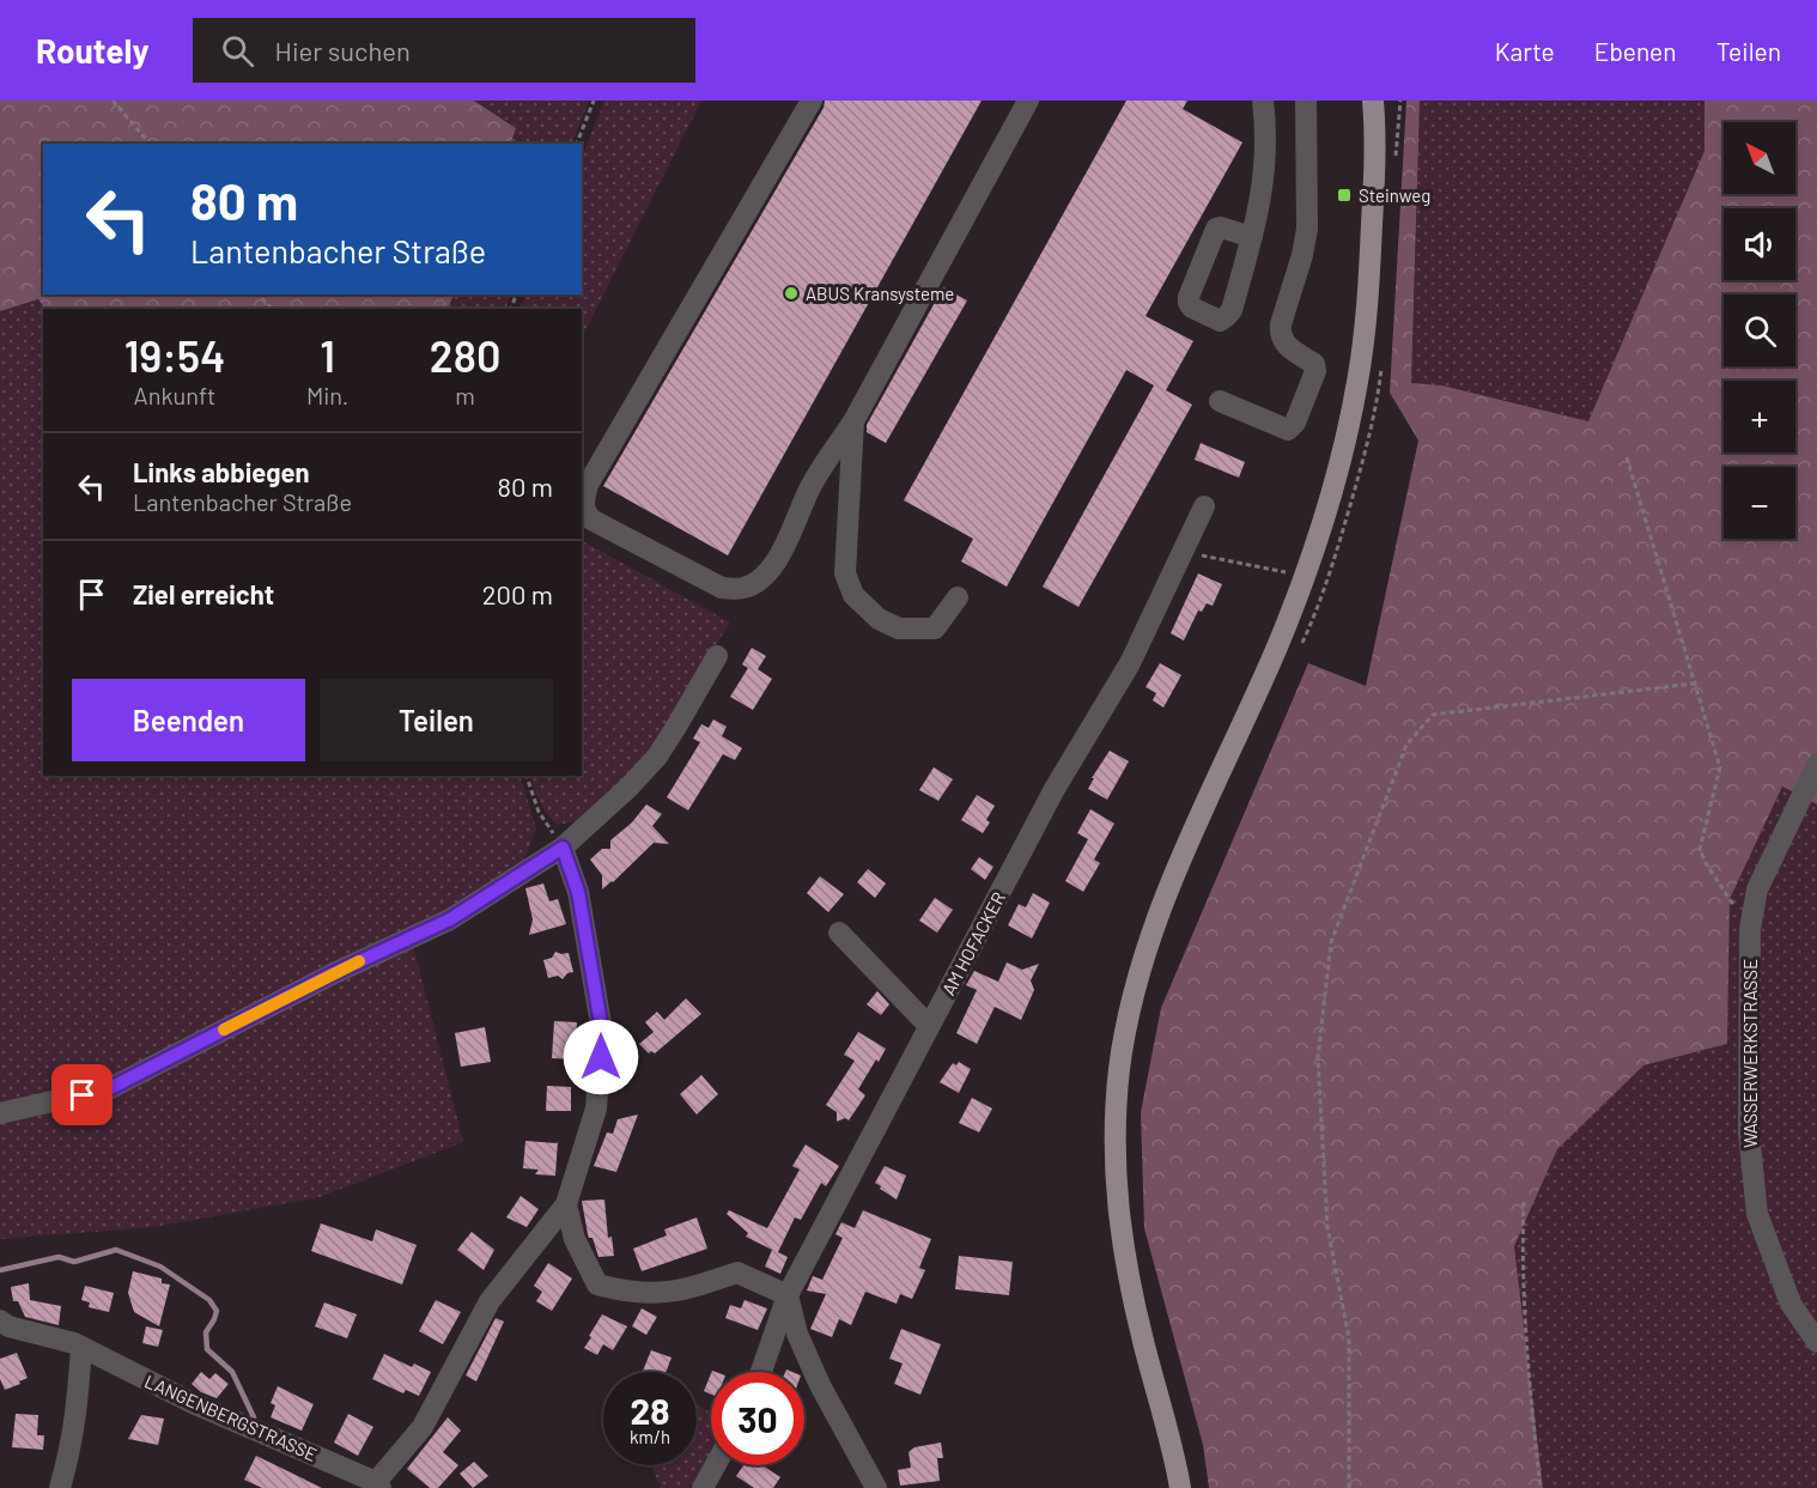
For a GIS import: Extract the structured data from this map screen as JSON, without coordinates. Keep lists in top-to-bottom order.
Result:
{
  "streets": {
    "street": ["AM HOFACKER", "WASSERWERKSTRASSE", "LANGENBERGSTRASSE"]
  },
  "places": {
    "transit": ["Steinweg"],
    "other": ["ABUS Kransysteme"]
  },
  "north": "top left",
  "page": {
    "header": "Routely",
    "search": "Hier suchen",
    "nav": ["Karte", "Ebenen", "Teilen"],
    "map_buttons": ["+", "−"],
    "turn": ["80 m", "Lantenbacher Straße"],
    "eta": [
      "19:54",
      "Ankunft",
      "1",
      "Min.",
      "280",
      "m"
    ],
    "list": [
      {
        "name": "Links abbiegen",
        "note": "Lantenbacher Straße",
        "value": "80 m"
      },
      {
        "name": "Ziel erreicht",
        "value": "200 m"
      }
    ],
    "buttons": ["Beenden", "Teilen"],
    "speed": "28 km/h",
    "limit": "30"
  }
}
